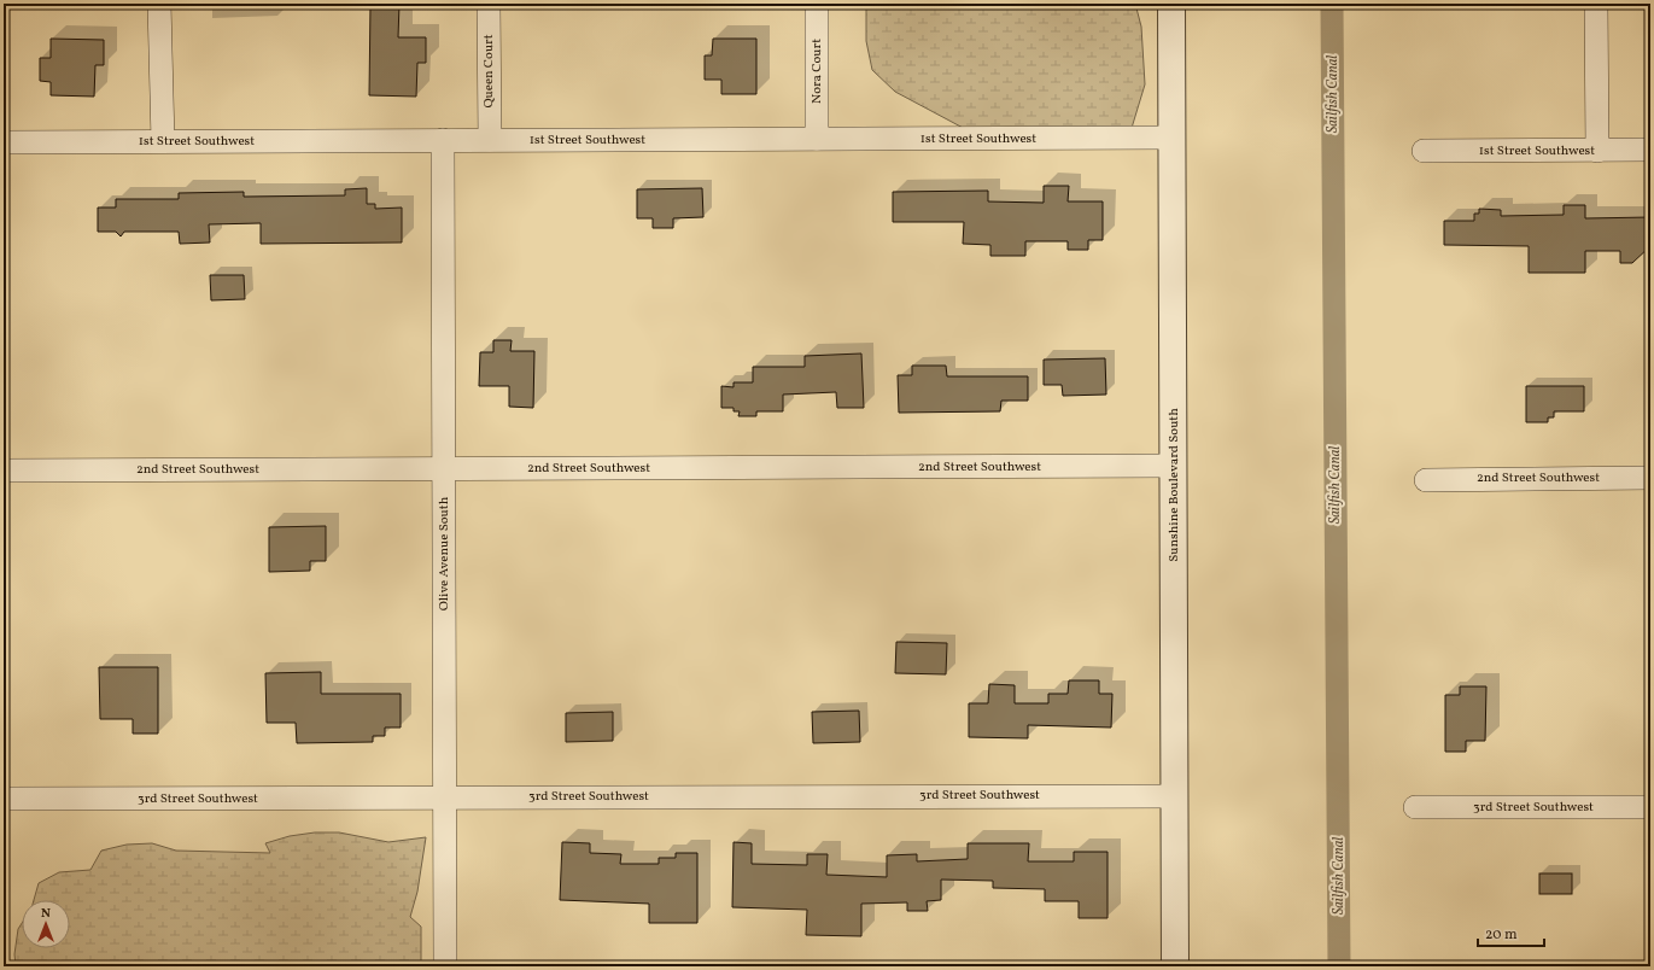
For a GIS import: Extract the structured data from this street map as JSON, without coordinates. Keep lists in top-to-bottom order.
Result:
{
  "streets": {
    "street": [
      "Queen Court",
      "Nora Court",
      "1st Street Southwest",
      "2nd Street Southwest",
      "Sunshine Boulevard South",
      "Olive Avenue South",
      "3rd Street Southwest"
    ]
  },
  "crossings": [
    ["Queen Court", "1st Street Southwest"],
    ["Nora Court", "1st Street Southwest"],
    ["1st Street Southwest", "Sunshine Boulevard South"],
    ["1st Street Southwest", "Olive Avenue South"],
    ["2nd Street Southwest", "Sunshine Boulevard South"],
    ["2nd Street Southwest", "Olive Avenue South"],
    ["Sunshine Boulevard South", "3rd Street Southwest"],
    ["Olive Avenue South", "3rd Street Southwest"]
  ],
  "water": ["Sailfish Canal"],
  "scale_bar": "20 m",
  "north": "top"
}
